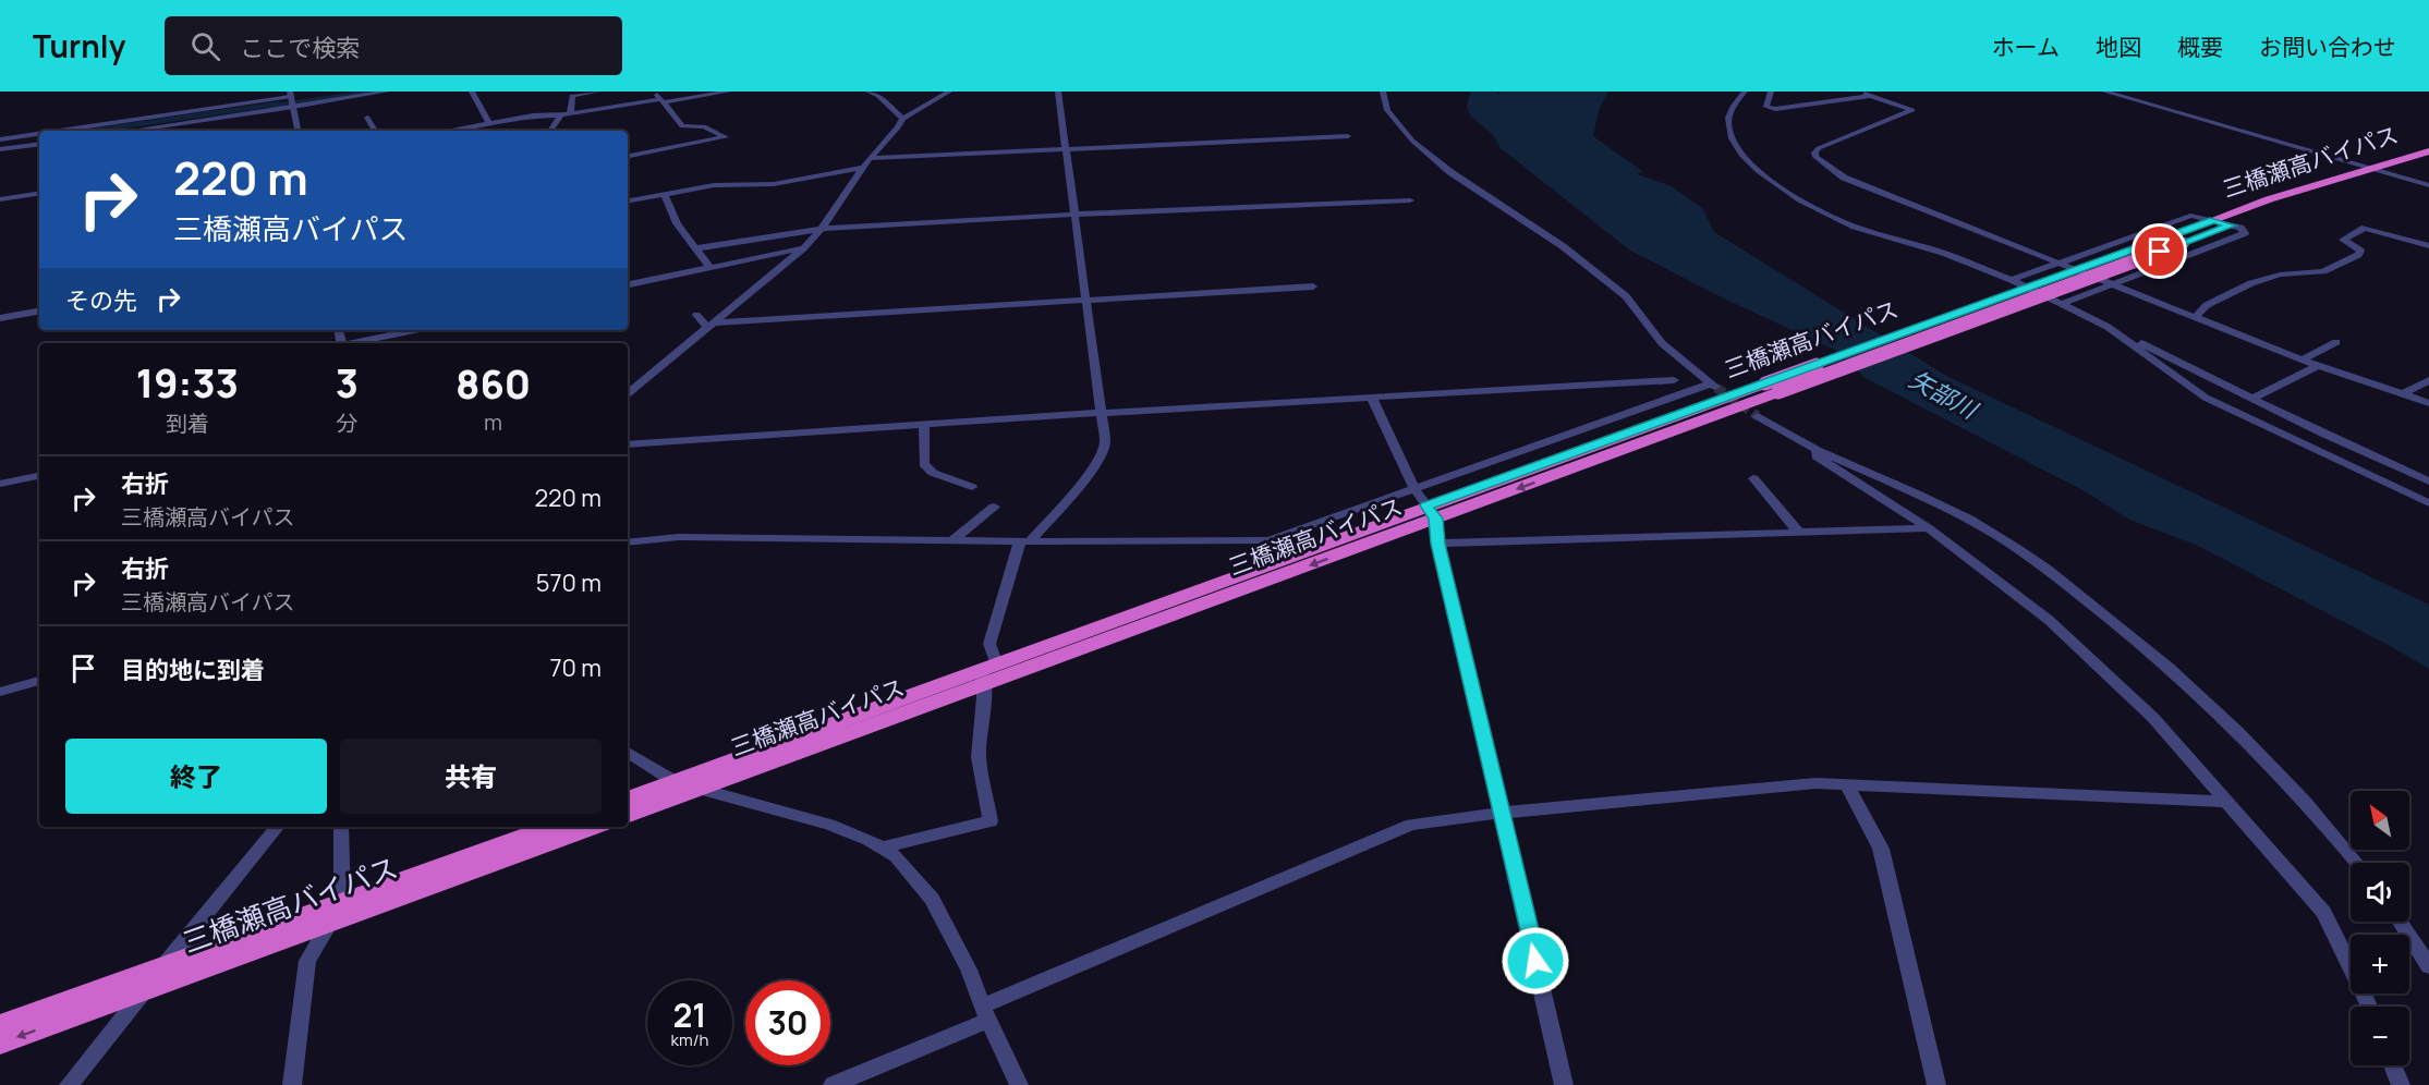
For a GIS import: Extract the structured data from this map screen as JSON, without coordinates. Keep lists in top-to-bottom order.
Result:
{
  "streets": {
    "highway": ["三橋瀬高バイパス"]
  },
  "water": ["矢部川"],
  "north": "top left",
  "page": {
    "header": "Turnly",
    "search": "ここで検索",
    "nav": [
      "ホーム",
      "地図",
      "概要",
      "お問い合わせ"
    ],
    "turn": ["220 m", "三橋瀬高バイパス"],
    "then": "その先",
    "eta": [
      "19:33",
      "到着",
      "3",
      "分",
      "860",
      "m"
    ],
    "list": [
      {
        "name": "右折",
        "note": "三橋瀬高バイパス",
        "value": "220 m"
      },
      {
        "name": "右折",
        "note": "三橋瀬高バイパス",
        "value": "570 m"
      },
      {
        "name": "目的地に到着",
        "value": "70 m"
      }
    ],
    "buttons": ["終了", "共有"],
    "map_buttons": ["+", "−"],
    "speed": "21 km/h",
    "limit": "30"
  }
}
